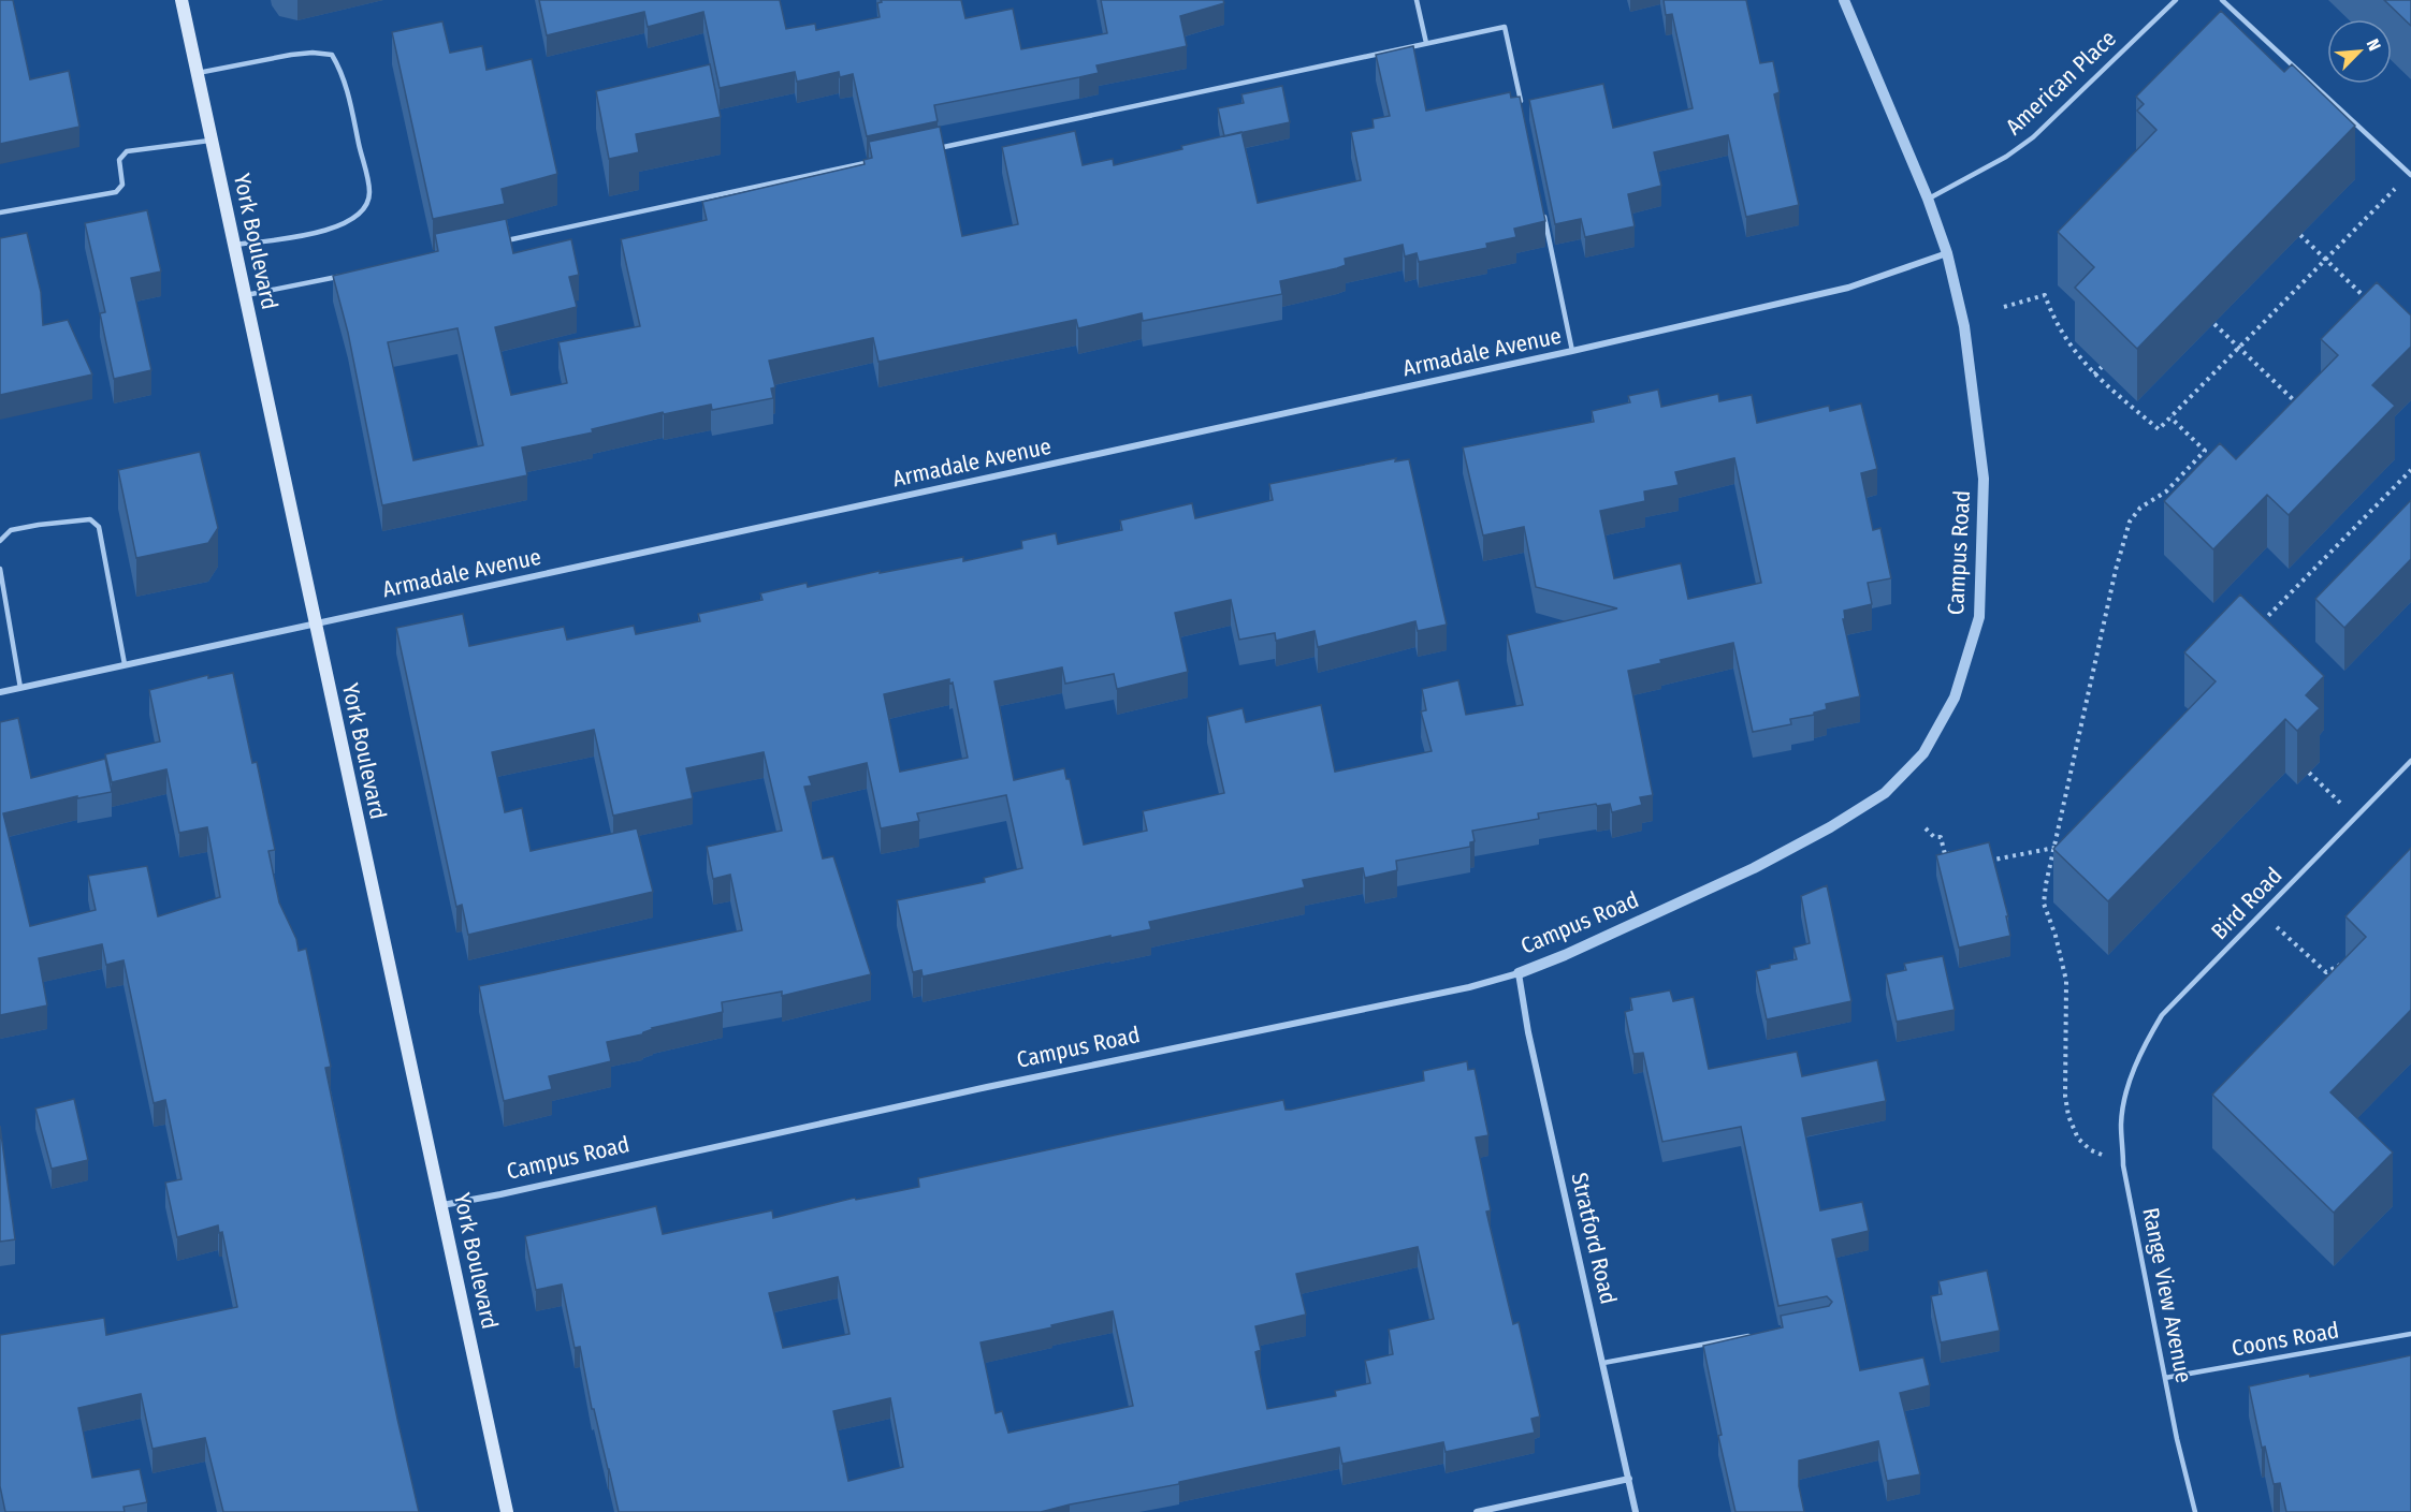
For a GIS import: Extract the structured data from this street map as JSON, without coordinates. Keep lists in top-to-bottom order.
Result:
{
  "streets": {
    "main road": ["York Boulevard"],
    "street": ["Armadale Avenue", "Campus Road", "Stratford Road"],
    "lane": [
      "American Place",
      "Bird Road",
      "Range View Avenue",
      "Coons Road"
    ]
  },
  "crossings": [
    ["American Place", "Campus Road"],
    ["York Boulevard", "Armadale Avenue"],
    ["York Boulevard", "Campus Road"],
    ["Armadale Avenue", "Campus Road"],
    ["Campus Road", "Stratford Road"],
    ["Bird Road", "Range View Avenue"],
    ["Range View Avenue", "Coons Road"]
  ],
  "north": "top right"
}
